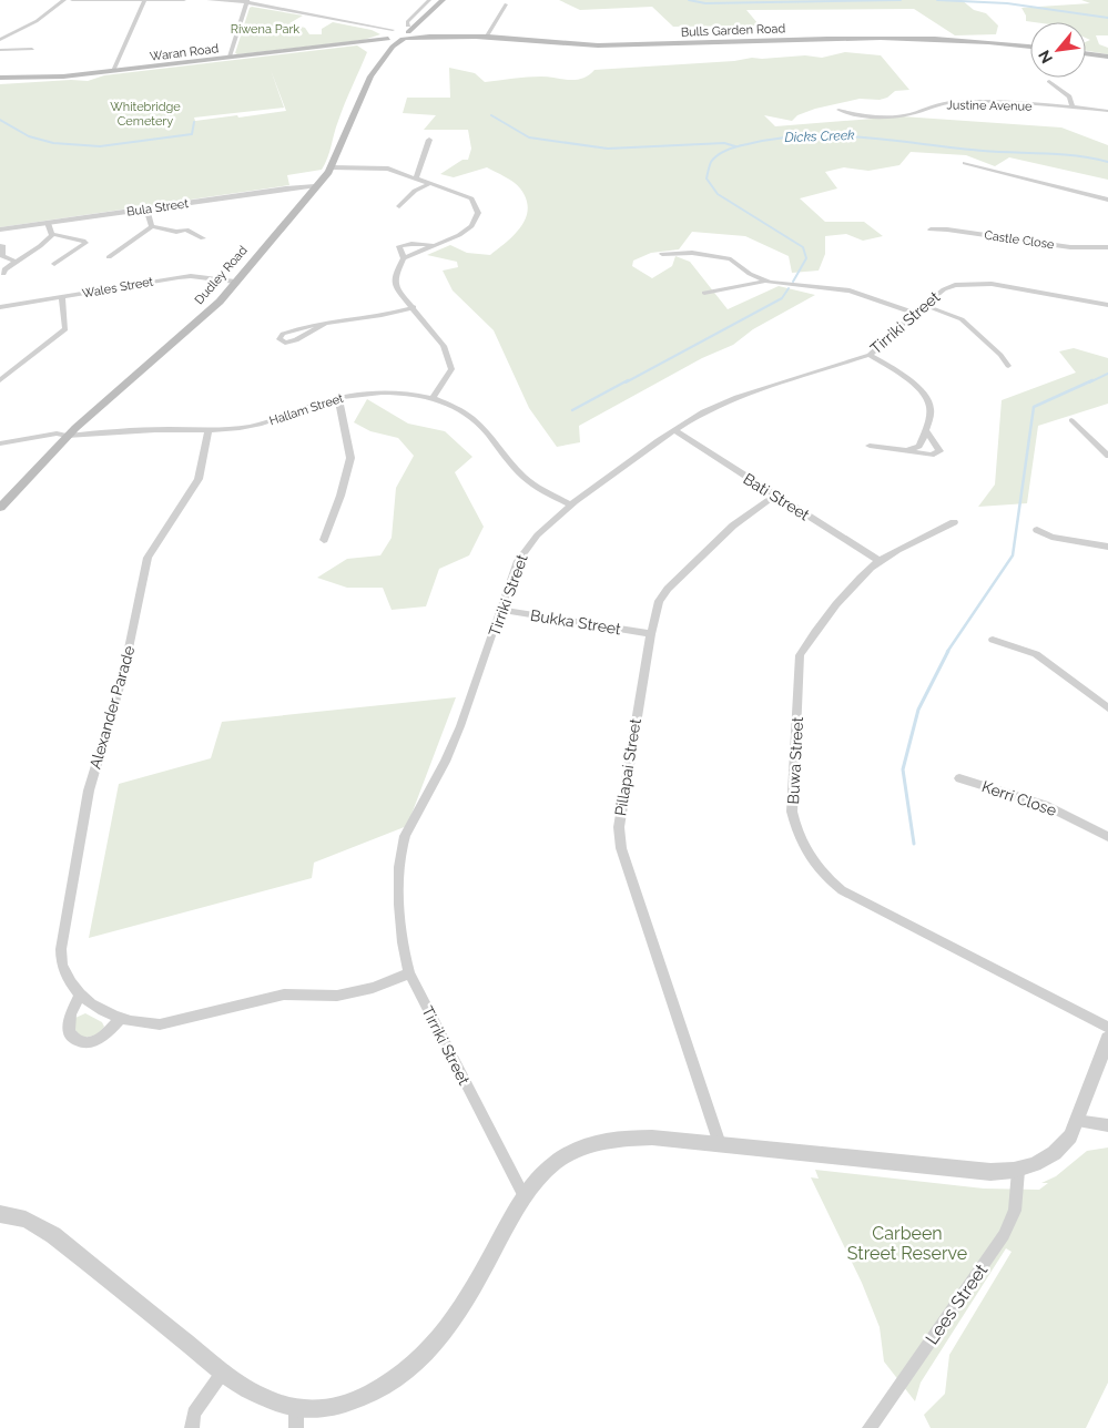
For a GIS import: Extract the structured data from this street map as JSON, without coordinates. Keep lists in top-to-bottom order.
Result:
{
  "streets": {
    "main road": ["Bulls Garden Road", "Waran Road", "Dudley Road"],
    "street": [
      "Justine Avenue",
      "Bula Street",
      "Castle Close",
      "Wales Street",
      "Tirriki Street",
      "Hallam Street",
      "Bati Street",
      "Bukka Street",
      "Alexander Parade",
      "Buwa Street",
      "Pillapai Street",
      "Kerri Close",
      "Lees Street"
    ]
  },
  "crossings": [
    ["Bulls Garden Road", "Dudley Road"],
    ["Waran Road", "Dudley Road"],
    ["Bula Street", "Dudley Road"],
    ["Dudley Road", "Wales Street"],
    ["Dudley Road", "Hallam Street"],
    ["Tirriki Street", "Hallam Street"],
    ["Tirriki Street", "Bati Street"],
    ["Tirriki Street", "Bukka Street"],
    ["Tirriki Street", "Alexander Parade"],
    ["Hallam Street", "Alexander Parade"],
    ["Bati Street", "Buwa Street"],
    ["Bati Street", "Pillapai Street"],
    ["Bukka Street", "Pillapai Street"]
  ],
  "water": ["Dicks Creek"],
  "parks": ["Riwena Park", "Whitebridge Cemetery", "Carbeen Street Reserve"],
  "north": "bottom left"
}
